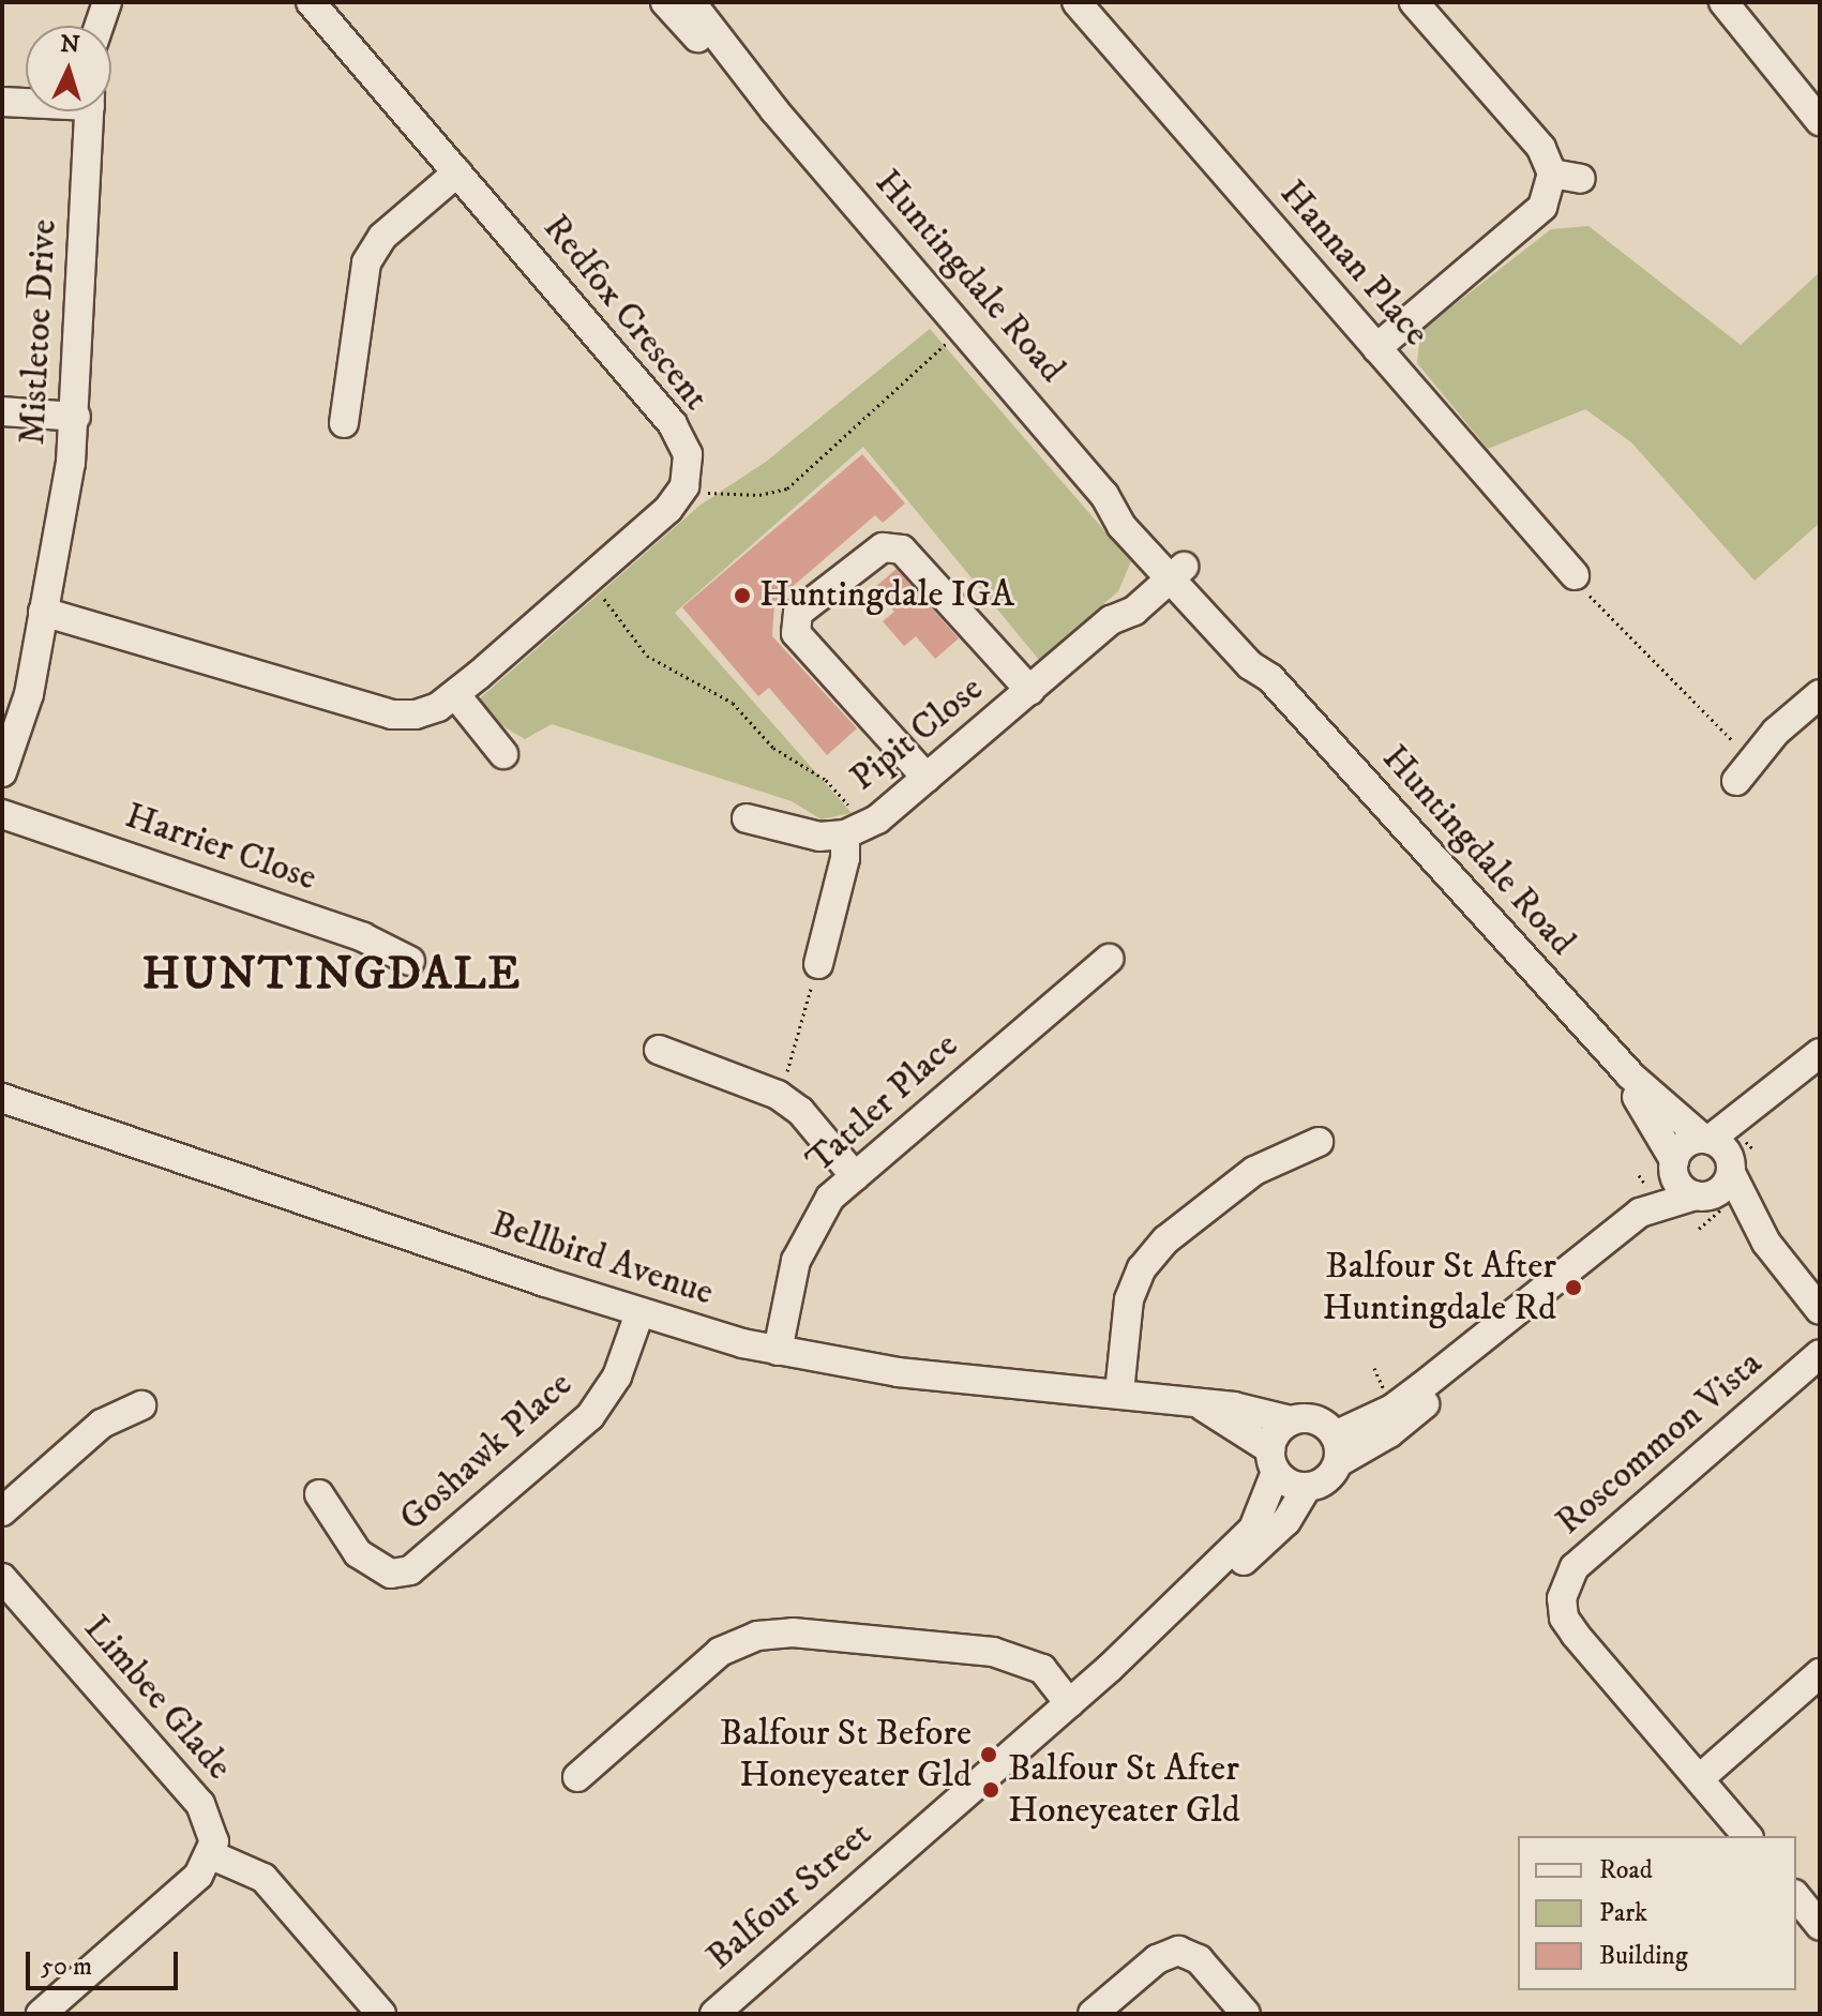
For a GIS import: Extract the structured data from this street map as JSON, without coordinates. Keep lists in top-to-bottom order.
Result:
{
  "streets": {
    "street": [
      "Hannan Place",
      "Huntingdale Road",
      "Redfox Crescent",
      "Mistletoe Drive",
      "Pipit Close",
      "Harrier Close",
      "Tattler Place",
      "Bellbird Avenue",
      "Roscommon Vista",
      "Goshawk Place",
      "Limbee Glade",
      "Balfour Street"
    ]
  },
  "crossings": [
    ["Huntingdale Road", "Pipit Close"],
    ["Huntingdale Road", "Balfour Street"],
    ["Tattler Place", "Bellbird Avenue"],
    ["Bellbird Avenue", "Goshawk Place"],
    ["Bellbird Avenue", "Balfour Street"]
  ],
  "districts": ["HUNTINGDALE"],
  "places": [
    "Huntingdale IGA",
    "Balfour St After Huntingdale Rd",
    "Balfour St Before Honeyeater Gld",
    "Balfour St After Honeyeater Gld"
  ],
  "legend": ["Road", "Park", "Building"],
  "scale_bar": "50 m",
  "north": "top"
}
